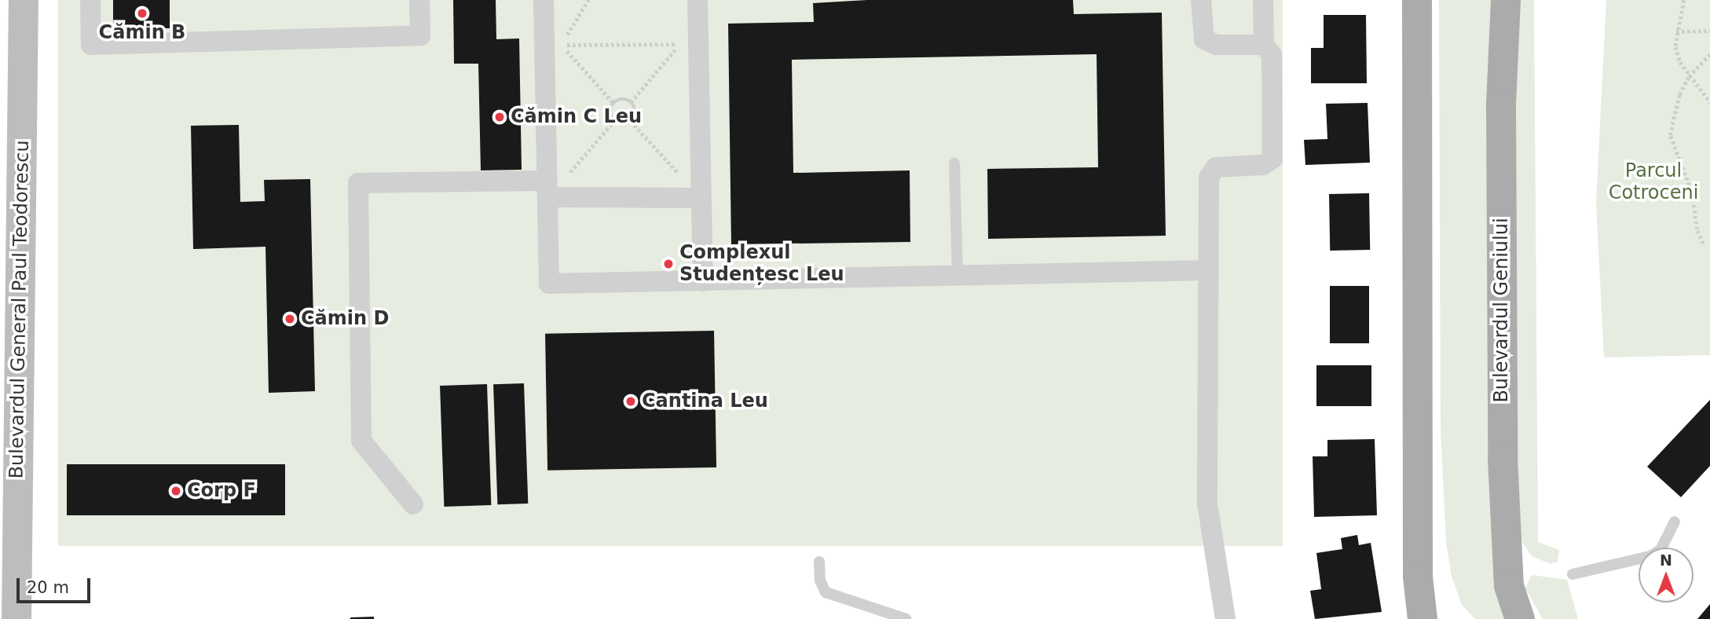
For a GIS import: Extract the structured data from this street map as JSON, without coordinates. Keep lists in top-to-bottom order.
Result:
{
  "streets": {
    "main road": ["Bulevardul General Paul Teodorescu", "Bulevardul Geniului"]
  },
  "parks": ["Parcul Cotroceni"],
  "places": [
    "Cămin B",
    "Cămin C Leu",
    "Complexul Studențesc Leu",
    "Cămin D",
    "Cantina Leu",
    "Corp F"
  ],
  "scale_bar": "20 m",
  "north": "top"
}
